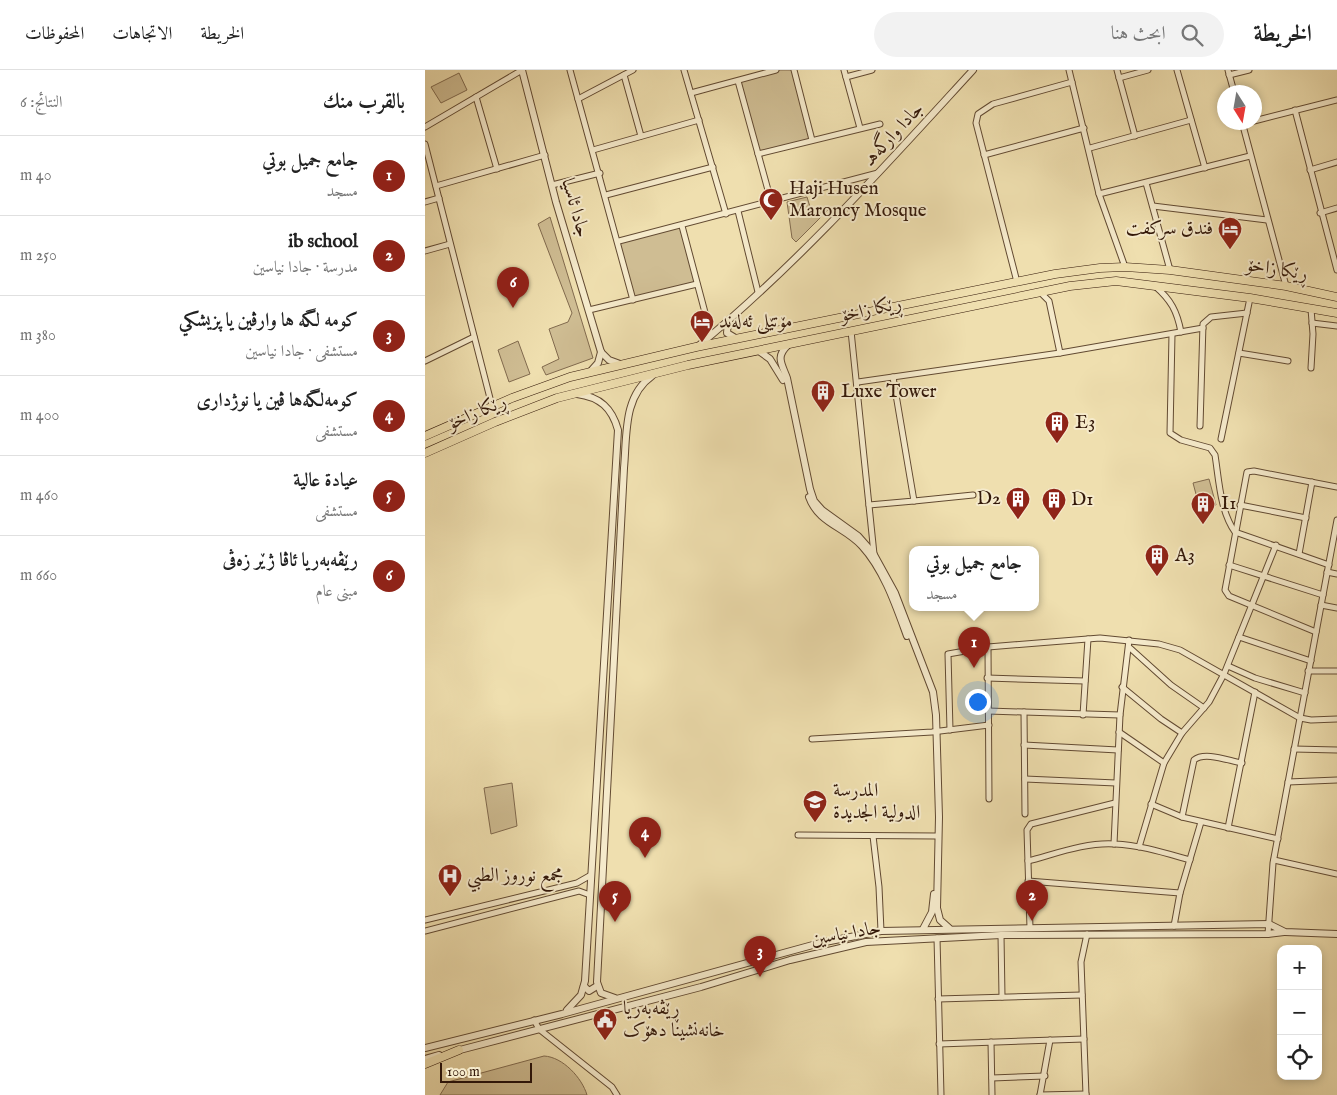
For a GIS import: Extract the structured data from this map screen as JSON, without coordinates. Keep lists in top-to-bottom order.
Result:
{
  "streets": {
    "main road": ["ڕێکا زاخۆ"],
    "street": ["جادا وارگه‌هـ", "جادا ئاسيا", "جادا نیاسین"]
  },
  "crossings": [
    ["جادا وارگه‌هـ", "ڕێکا زاخۆ"]
  ],
  "places": {
    "mosque": ["Haji Husen Maroncy Mosque"],
    "hotel": ["فندق سركفت", "مۆتێلی ئەلەند"],
    "building": [
      "Luxe Tower",
      "E3",
      "D2",
      "D1",
      "I1",
      "A3"
    ],
    "school or university": ["المدرسة الدولية الجديدة"],
    "hospital": ["مجمع نوروز الطبي"],
    "public building": ["ڕێڤه‌به‌ریا خانەنشينا دهۆک"]
  },
  "scale_bar": "100 m",
  "north": "bottom",
  "page": {
    "header": "الخريطة",
    "search": "ابحث هنا",
    "nav": ["الخريطة", "الاتجاهات", "المحفوظات"],
    "heading": ["بالقرب منك", "النتائج: 6"],
    "list": [
      {
        "mark": "1",
        "name": "جامع جميل بوتي",
        "note": "مسجد",
        "value": "40 m"
      },
      {
        "mark": "2",
        "name": "ib school",
        "note": "مدرسة · جادا نیاسین",
        "value": "250 m"
      },
      {
        "mark": "3",
        "name": "كومه لگه ها وارڤين يا پزيشكي",
        "note": "مستشفى · جادا نیاسین",
        "value": "380 m"
      },
      {
        "mark": "4",
        "name": "کومەلگەها ڤین یا نوژداری",
        "note": "مستشفى",
        "value": "400 m"
      },
      {
        "mark": "5",
        "name": "عيادة عالية",
        "note": "مستشفى",
        "value": "460 m"
      },
      {
        "mark": "6",
        "name": "رێڤەبەریا ئاڤا ژێر زەڤی",
        "note": "مبنى عام",
        "value": "660 m"
      }
    ],
    "pins": [
      "6",
      "1",
      "4",
      "2",
      "5",
      "3"
    ],
    "popup": ["جامع جميل بوتي", "مسجد"],
    "map_buttons": ["+", "−"],
    "scale": "100 m"
  }
}
